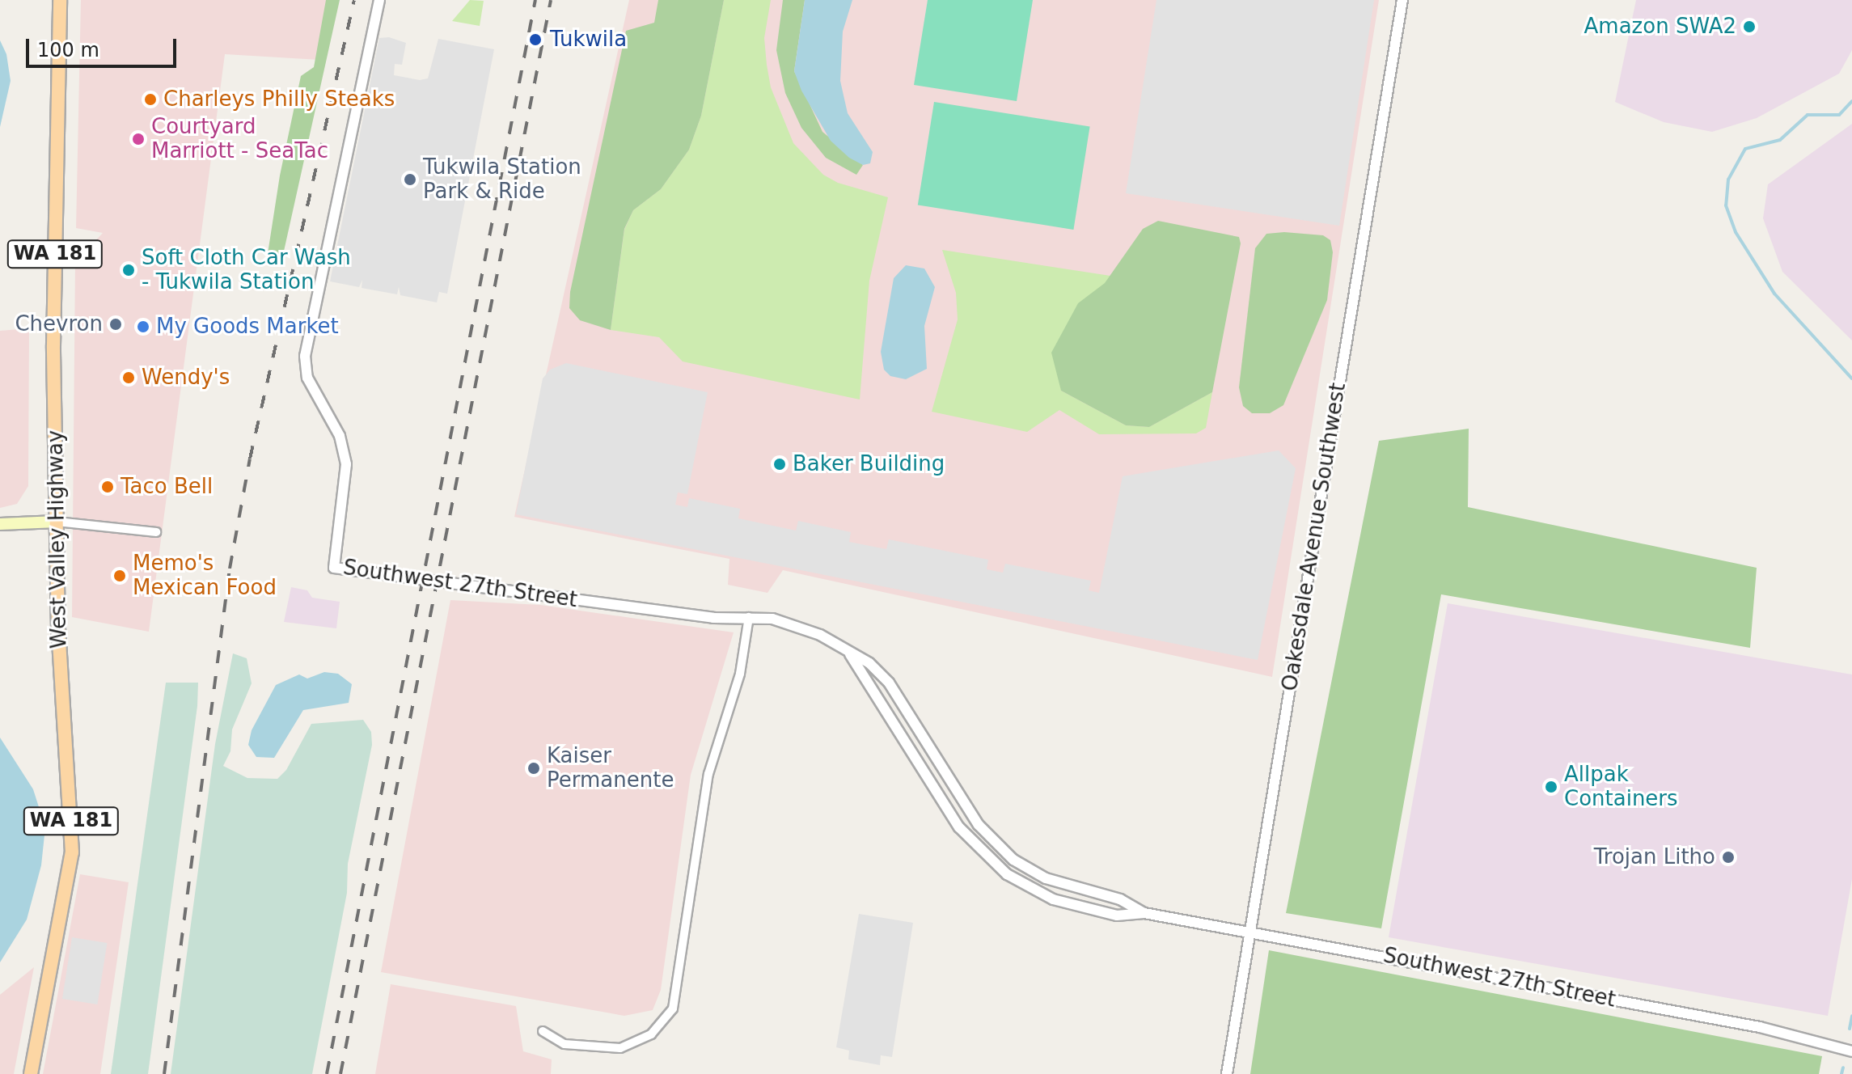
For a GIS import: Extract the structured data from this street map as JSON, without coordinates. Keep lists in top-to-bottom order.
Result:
{
  "streets": {
    "main road": ["WA 181", "West Valley Highway"],
    "street": ["Oakesdale Avenue Southwest", "Southwest 27th Street"]
  },
  "crossings": [
    ["Oakesdale Avenue Southwest", "Southwest 27th Street"]
  ],
  "places": [
    "Amazon SWA2",
    "Tukwila",
    "Charleys Philly Steaks",
    "Courtyard Marriott - SeaTac",
    "Tukwila Station Park & Ride",
    "Soft Cloth Car Wash - Tukwila Station",
    "Chevron",
    "My Goods Market",
    "Wendy's",
    "Baker Building",
    "Taco Bell",
    "Memo's Mexican Food",
    "Kaiser Permanente",
    "Allpak Containers",
    "Trojan Litho"
  ],
  "scale_bar": "100 m"
}
